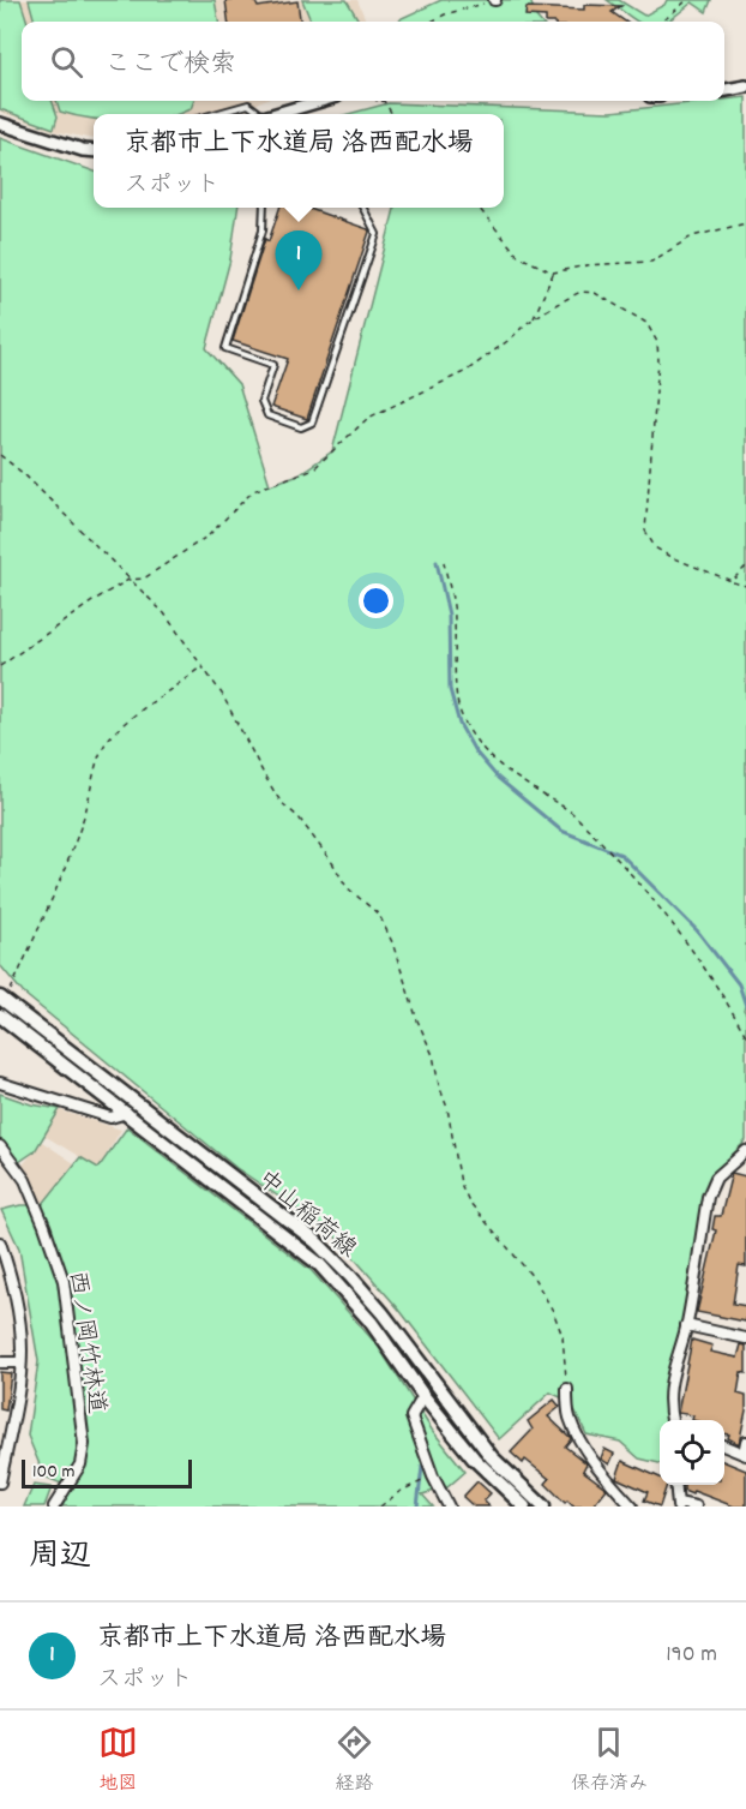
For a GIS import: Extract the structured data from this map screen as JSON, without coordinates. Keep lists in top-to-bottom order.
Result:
{
  "streets": {
    "main road": ["中山稲荷線"],
    "street": ["西ノ岡竹林道"]
  },
  "scale_bar": "100 m",
  "page": {
    "search": "ここで検索",
    "popup": ["京都市上下水道局 洛西配水場", "スポット"],
    "pins": "1",
    "scale": "100 m",
    "heading": "周辺",
    "list": [
      {
        "mark": "1",
        "name": "京都市上下水道局 洛西配水場",
        "note": "スポット",
        "value": "190 m"
      }
    ],
    "nav": ["地図", "経路", "保存済み"]
  }
}
